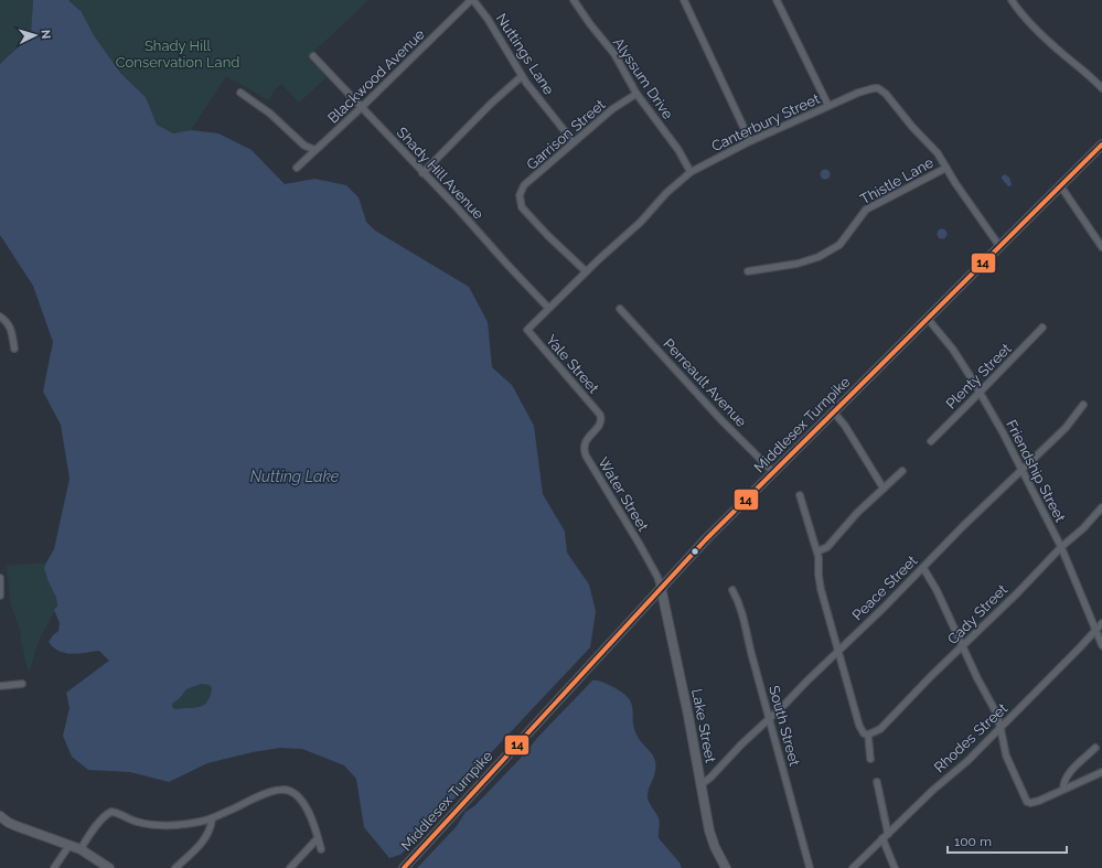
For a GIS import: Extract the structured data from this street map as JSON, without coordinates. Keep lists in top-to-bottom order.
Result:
{
  "streets": {
    "main road": ["Middlesex Turnpike", "Lake Street"],
    "street": [
      "Nuttings Lane",
      "Blackwood Avenue",
      "Alyssum Drive",
      "Canterbury Street",
      "Garrison Street",
      "Shady Hill Avenue",
      "Thistle Lane",
      "Yale Street",
      "Plenty Street",
      "Perreault Avenue",
      "Friendship Street",
      "Water Street",
      "Peace Street",
      "Cady Street",
      "South Street",
      "Rhodes Street"
    ]
  },
  "crossings": [
    ["Nuttings Lane", "Blackwood Avenue"],
    ["Nuttings Lane", "Garrison Street"],
    ["Blackwood Avenue", "Shady Hill Avenue"],
    ["Alyssum Drive", "Canterbury Street"],
    ["Alyssum Drive", "Garrison Street"],
    ["Canterbury Street", "Garrison Street"],
    ["Canterbury Street", "Shady Hill Avenue"],
    ["Canterbury Street", "Thistle Lane"],
    ["Canterbury Street", "Yale Street"],
    ["Canterbury Street", "Middlesex Turnpike"],
    ["Yale Street", "Water Street"],
    ["Plenty Street", "Friendship Street"],
    ["Perreault Avenue", "Middlesex Turnpike"],
    ["Middlesex Turnpike", "Friendship Street"],
    ["Middlesex Turnpike", "Water Street"],
    ["Middlesex Turnpike", "Lake Street"],
    ["Friendship Street", "Peace Street"],
    ["Friendship Street", "Cady Street"],
    ["Friendship Street", "Rhodes Street"],
    ["Water Street", "Lake Street"],
    ["Peace Street", "Lake Street"],
    ["Peace Street", "South Street"]
  ],
  "water": ["Nutting Lake"],
  "parks": ["Shady Hill Conservation Land"],
  "lines": ["transit line 14"],
  "scale_bar": "100 m",
  "north": "right"
}
